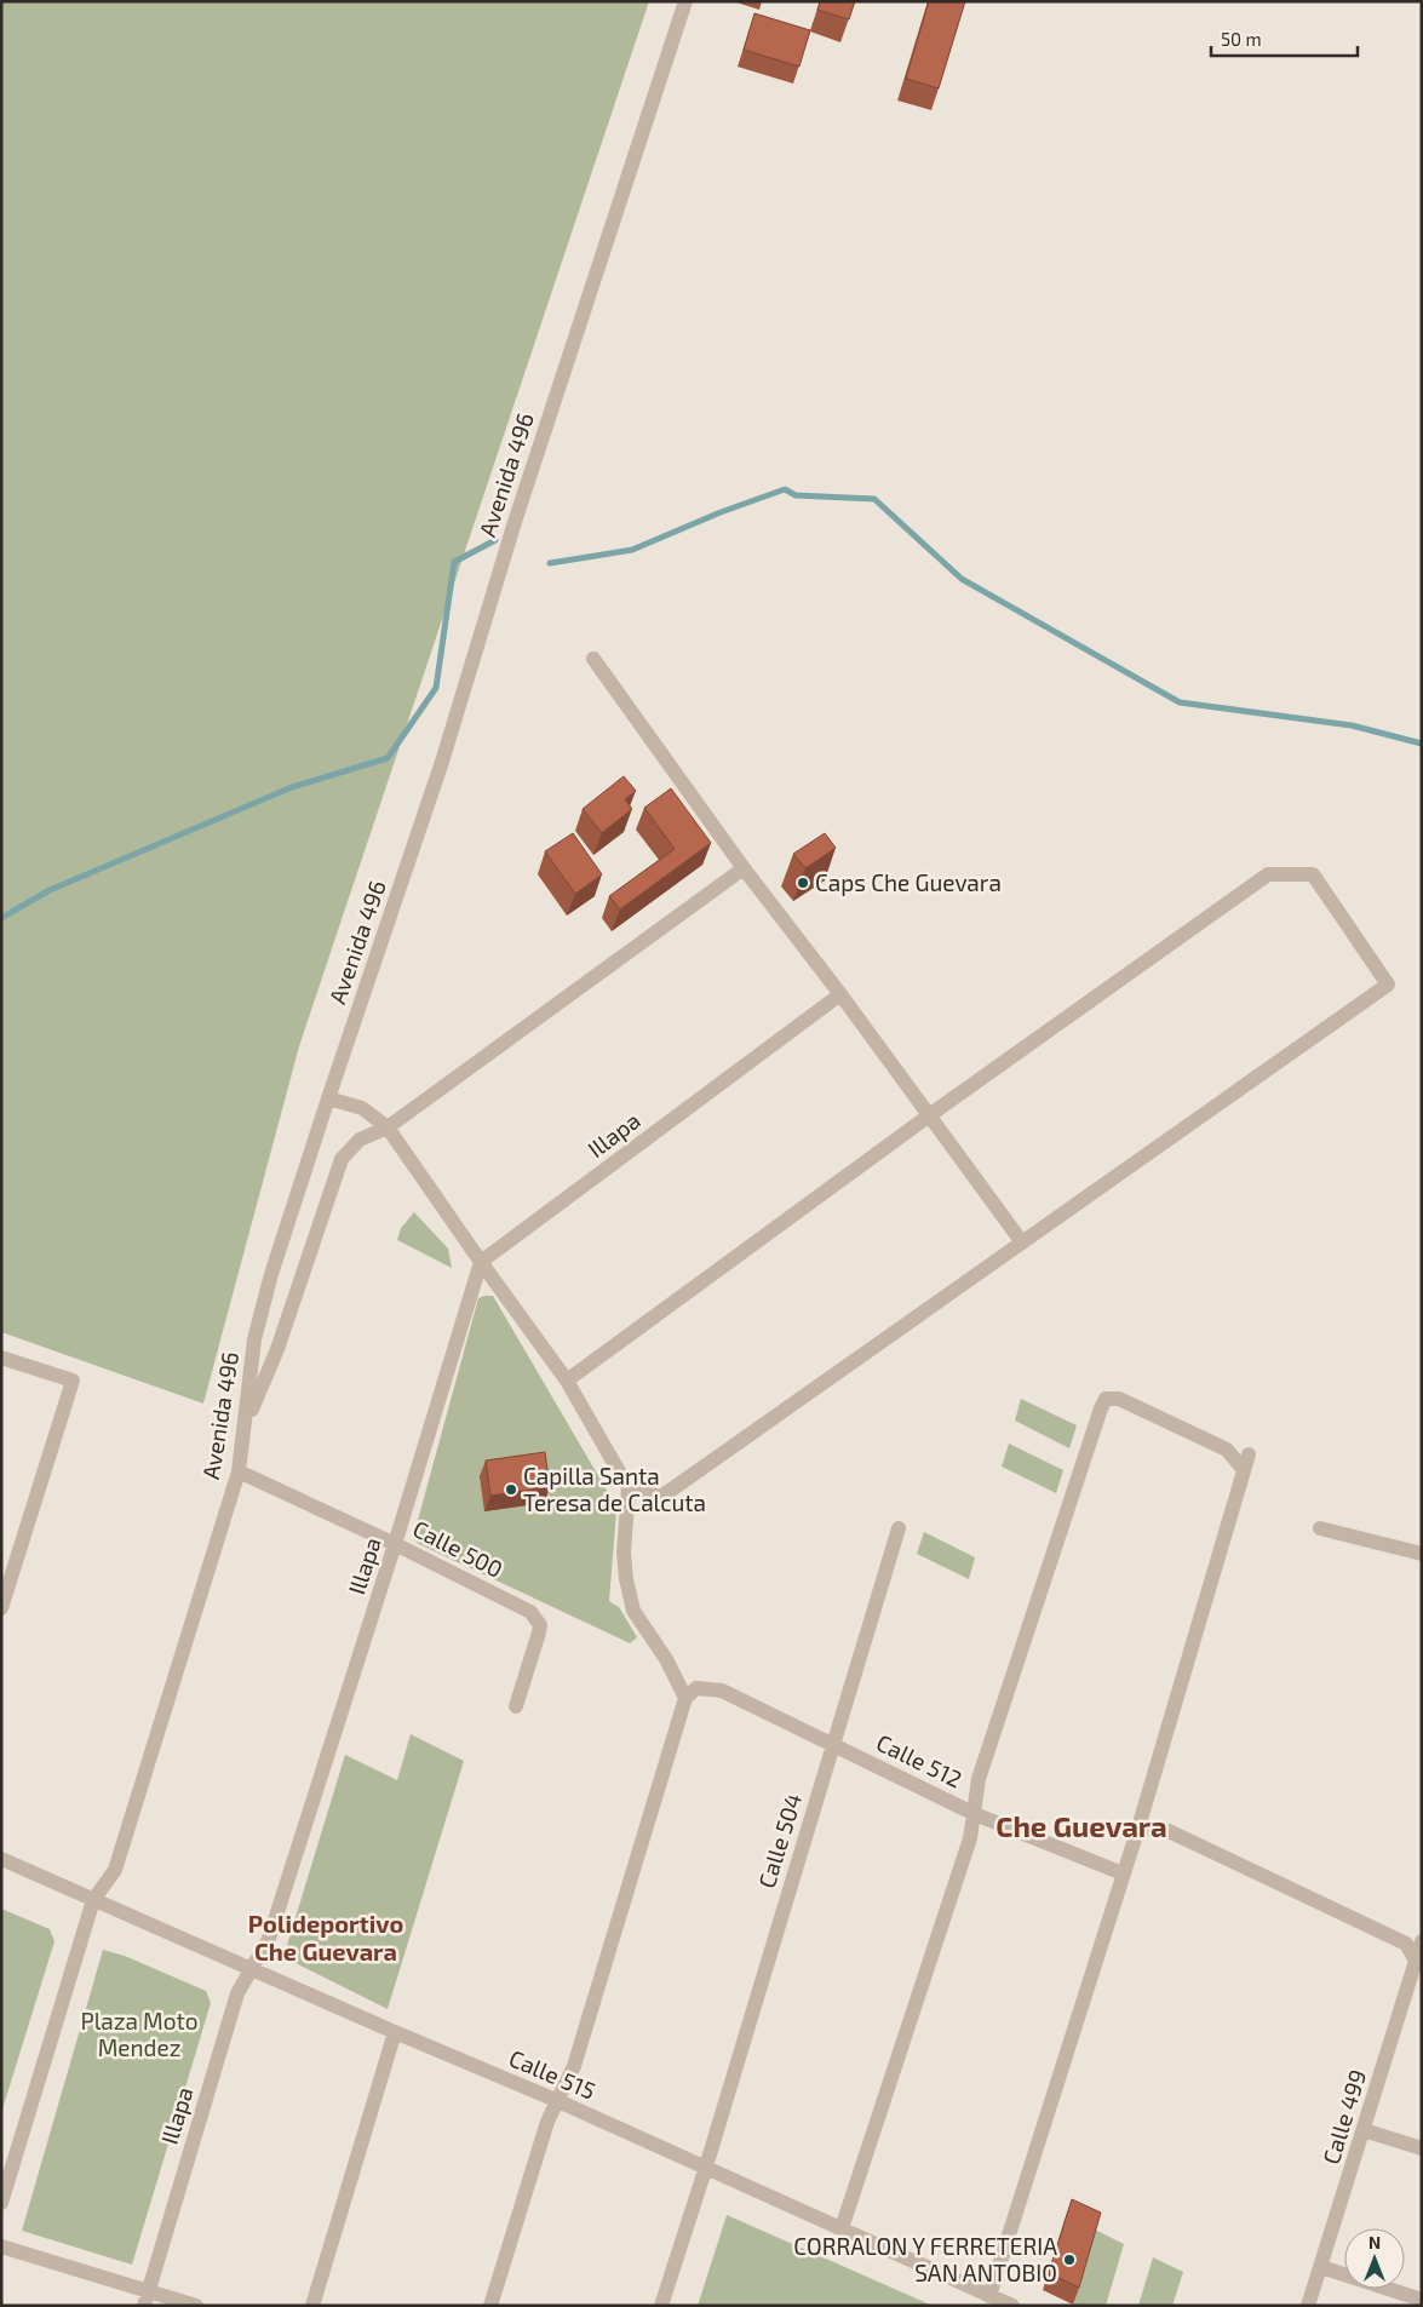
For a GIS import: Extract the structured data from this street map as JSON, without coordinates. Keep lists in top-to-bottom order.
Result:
{
  "streets": {
    "street": [
      "Avenida 496",
      "Illapa",
      "Calle 500",
      "Calle 512",
      "Calle 504",
      "Calle 515",
      "Calle 499"
    ]
  },
  "crossings": [
    ["Avenida 496", "Calle 500"],
    ["Avenida 496", "Calle 515"],
    ["Illapa", "Calle 500"],
    ["Illapa", "Calle 515"],
    ["Calle 512", "Calle 504"],
    ["Calle 504", "Calle 515"]
  ],
  "districts": ["Che Guevara", "Polideportivo Che Guevara"],
  "parks": ["Plaza Moto Mendez"],
  "places": ["Caps Che Guevara", "Capilla Santa Teresa de Calcuta", "CORRALON Y FERRETERIA SAN ANTOBIO"],
  "scale_bar": "50 m",
  "north": "top"
}
